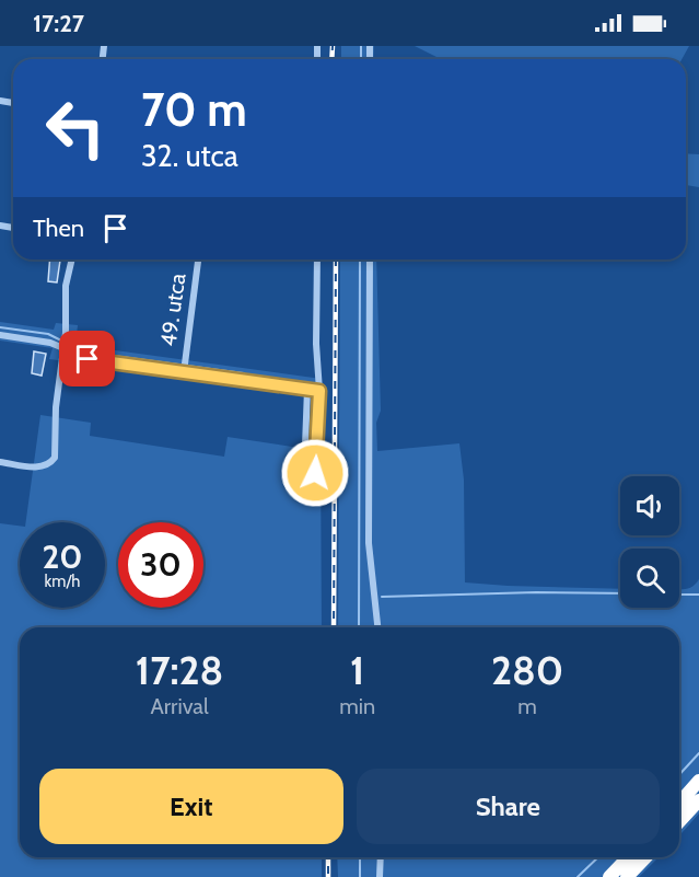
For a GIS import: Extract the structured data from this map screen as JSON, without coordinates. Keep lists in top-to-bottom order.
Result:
{
  "streets": {
    "street": ["49. utca"]
  },
  "page": {
    "status": "17:27",
    "turn": ["70 m", "32. utca"],
    "then": "Then",
    "speed": "20 km/h",
    "limit": "30",
    "eta": [
      "17:28",
      "Arrival",
      "1",
      "min",
      "280",
      "m"
    ],
    "buttons": ["Exit", "Share"]
  }
}
